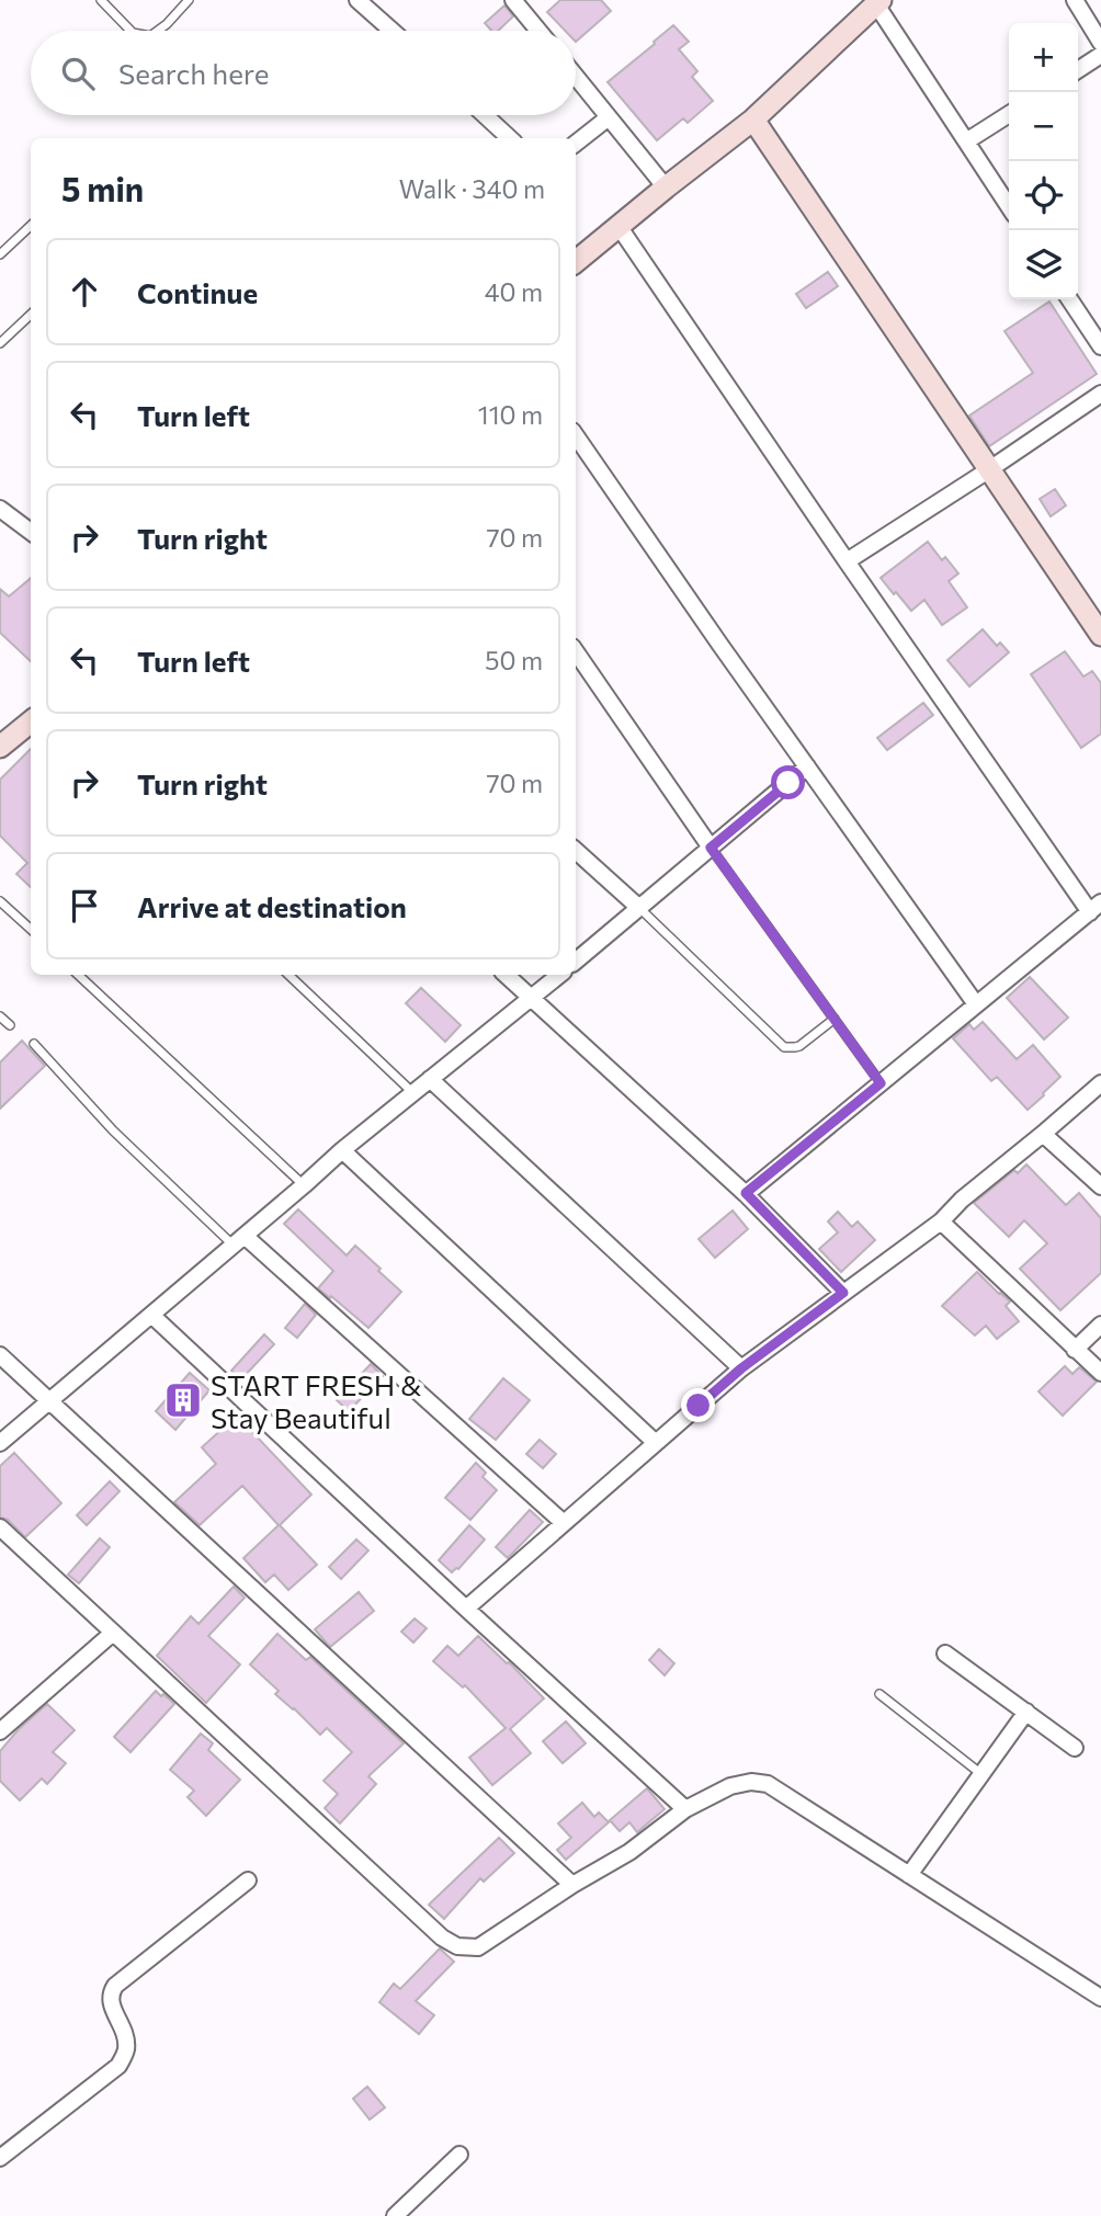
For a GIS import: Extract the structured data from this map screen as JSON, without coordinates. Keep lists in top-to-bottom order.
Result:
{
  "places": {
    "building": ["START FRESH & Stay Beautiful"]
  },
  "page": {
    "map_buttons": ["+", "−"],
    "search": "Search here",
    "heading": ["5 min", "Walk · 340 m"],
    "list": [
      ["Continue", "40 m"],
      ["Turn left", "110 m"],
      ["Turn right", "70 m"],
      ["Turn left", "50 m"],
      ["Turn right", "70 m"],
      "Arrive at destination"
    ]
  }
}
